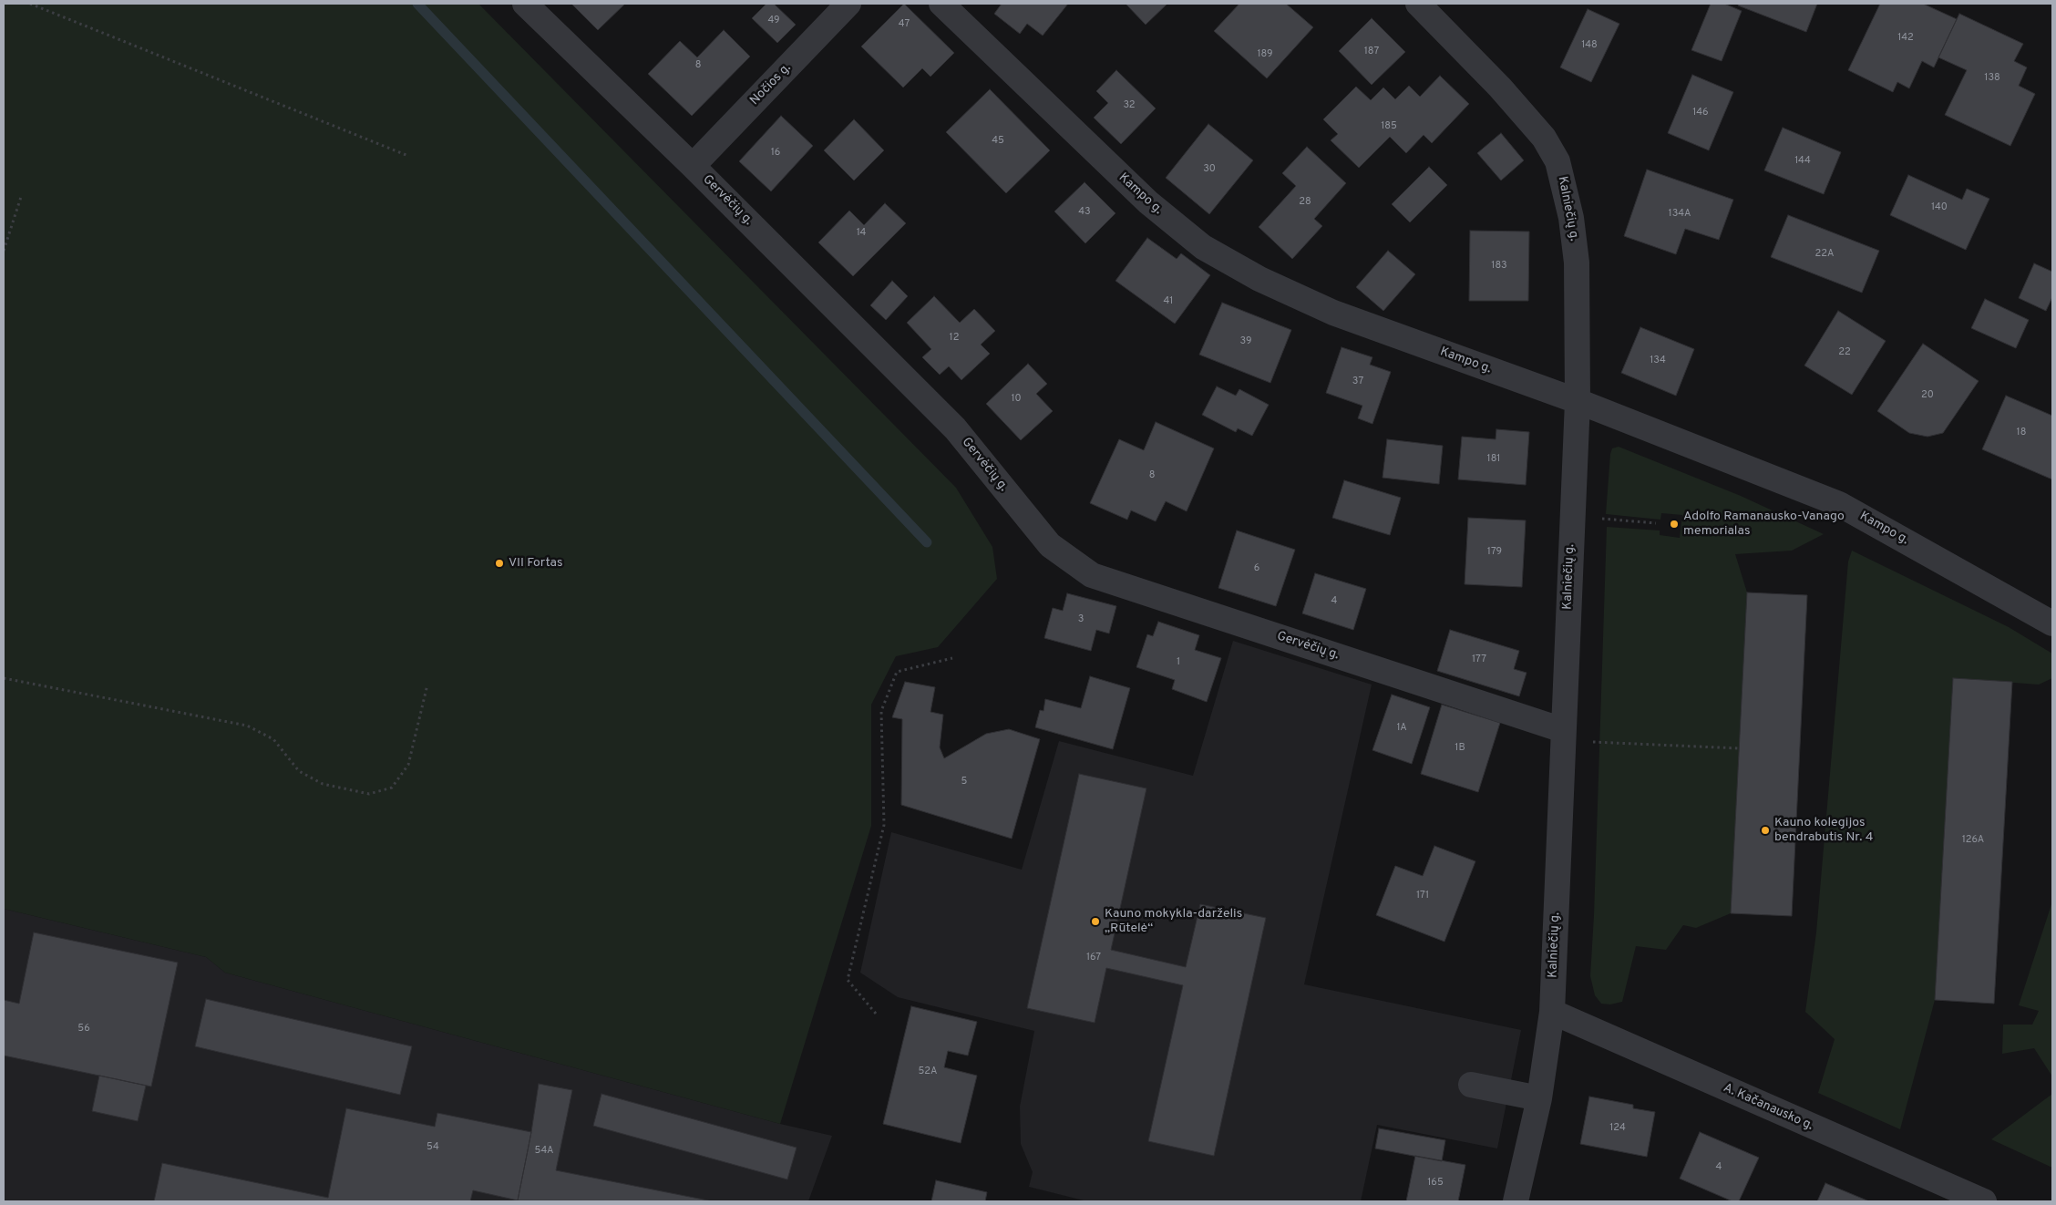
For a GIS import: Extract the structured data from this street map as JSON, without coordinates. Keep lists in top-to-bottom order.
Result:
{
  "streets": {
    "street": [
      "Nočios g.",
      "Kampo g.",
      "Gervėčių g.",
      "Kalniečių g.",
      "A. Kačanausko g."
    ]
  },
  "crossings": [
    ["Nočios g.", "Gervėčių g."],
    ["Kampo g.", "Kalniečių g."],
    ["Gervėčių g.", "Kalniečių g."],
    ["Kalniečių g.", "A. Kačanausko g."]
  ],
  "places": [
    "Adolfo Ramanausko-Vanago memorialas",
    "VII Fortas",
    "Kauno kolegijos bendrabutis Nr. 4",
    "Kauno mokykla-darželis „Rūtelė“"
  ],
  "house_numbers": [
    "49",
    "47",
    "142",
    "148",
    "187",
    "189",
    "8",
    "138",
    "32",
    "146",
    "185",
    "45",
    "16",
    "144",
    "30",
    "28",
    "140",
    "43",
    "134A",
    "14",
    "22A",
    "183",
    "41",
    "12",
    "39",
    "22",
    "134",
    "37",
    "20",
    "10",
    "18",
    "181",
    "8",
    "179",
    "6",
    "4",
    "3",
    "177",
    "1",
    "1A",
    "1B",
    "5",
    "126A",
    "171",
    "167",
    "56",
    "52A",
    "124",
    "54",
    "54A",
    "4",
    "165"
  ]
}
